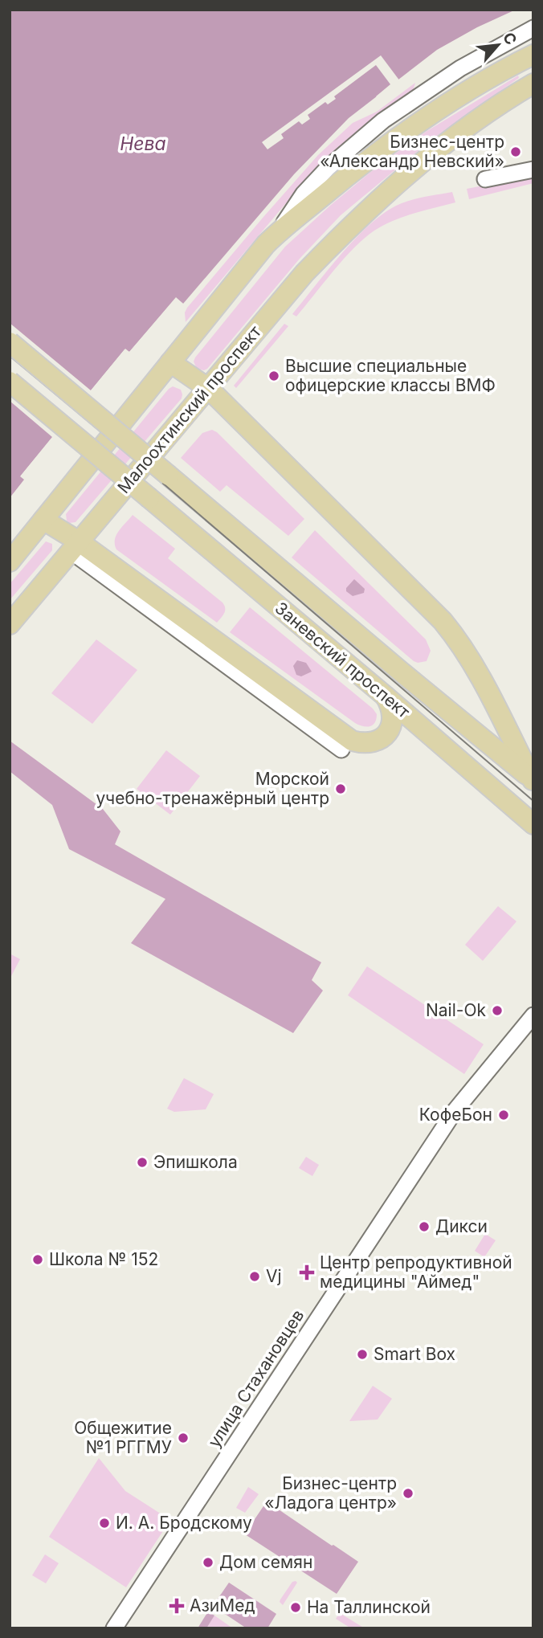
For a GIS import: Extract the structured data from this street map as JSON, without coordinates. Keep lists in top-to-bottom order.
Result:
{
  "streets": {
    "main road": ["Малоохтинский проспект", "Заневский проспект"],
    "street": ["улица Стахановцев"]
  },
  "water": ["Нева"],
  "places": {
    "other": [
      "Бизнес-центр «Александр Невский»",
      "Высшие специальные офицерские классы ВМФ",
      "Морской учебно-тренажёрный центр",
      "Nail-Ok",
      "КофеБон",
      "Эпишкола",
      "Дикси",
      "Школа № 152",
      "Vj",
      "Smart Box",
      "Общежитие №1 РГГМУ",
      "Бизнес-центр «Ладога центр»",
      "И. А. Бродскому",
      "Дом семян",
      "На Таллинской"
    ],
    "health": ["Центр репродуктивной медицины \"Аймед\"", "АзиМед"]
  },
  "north": "top right"
}
